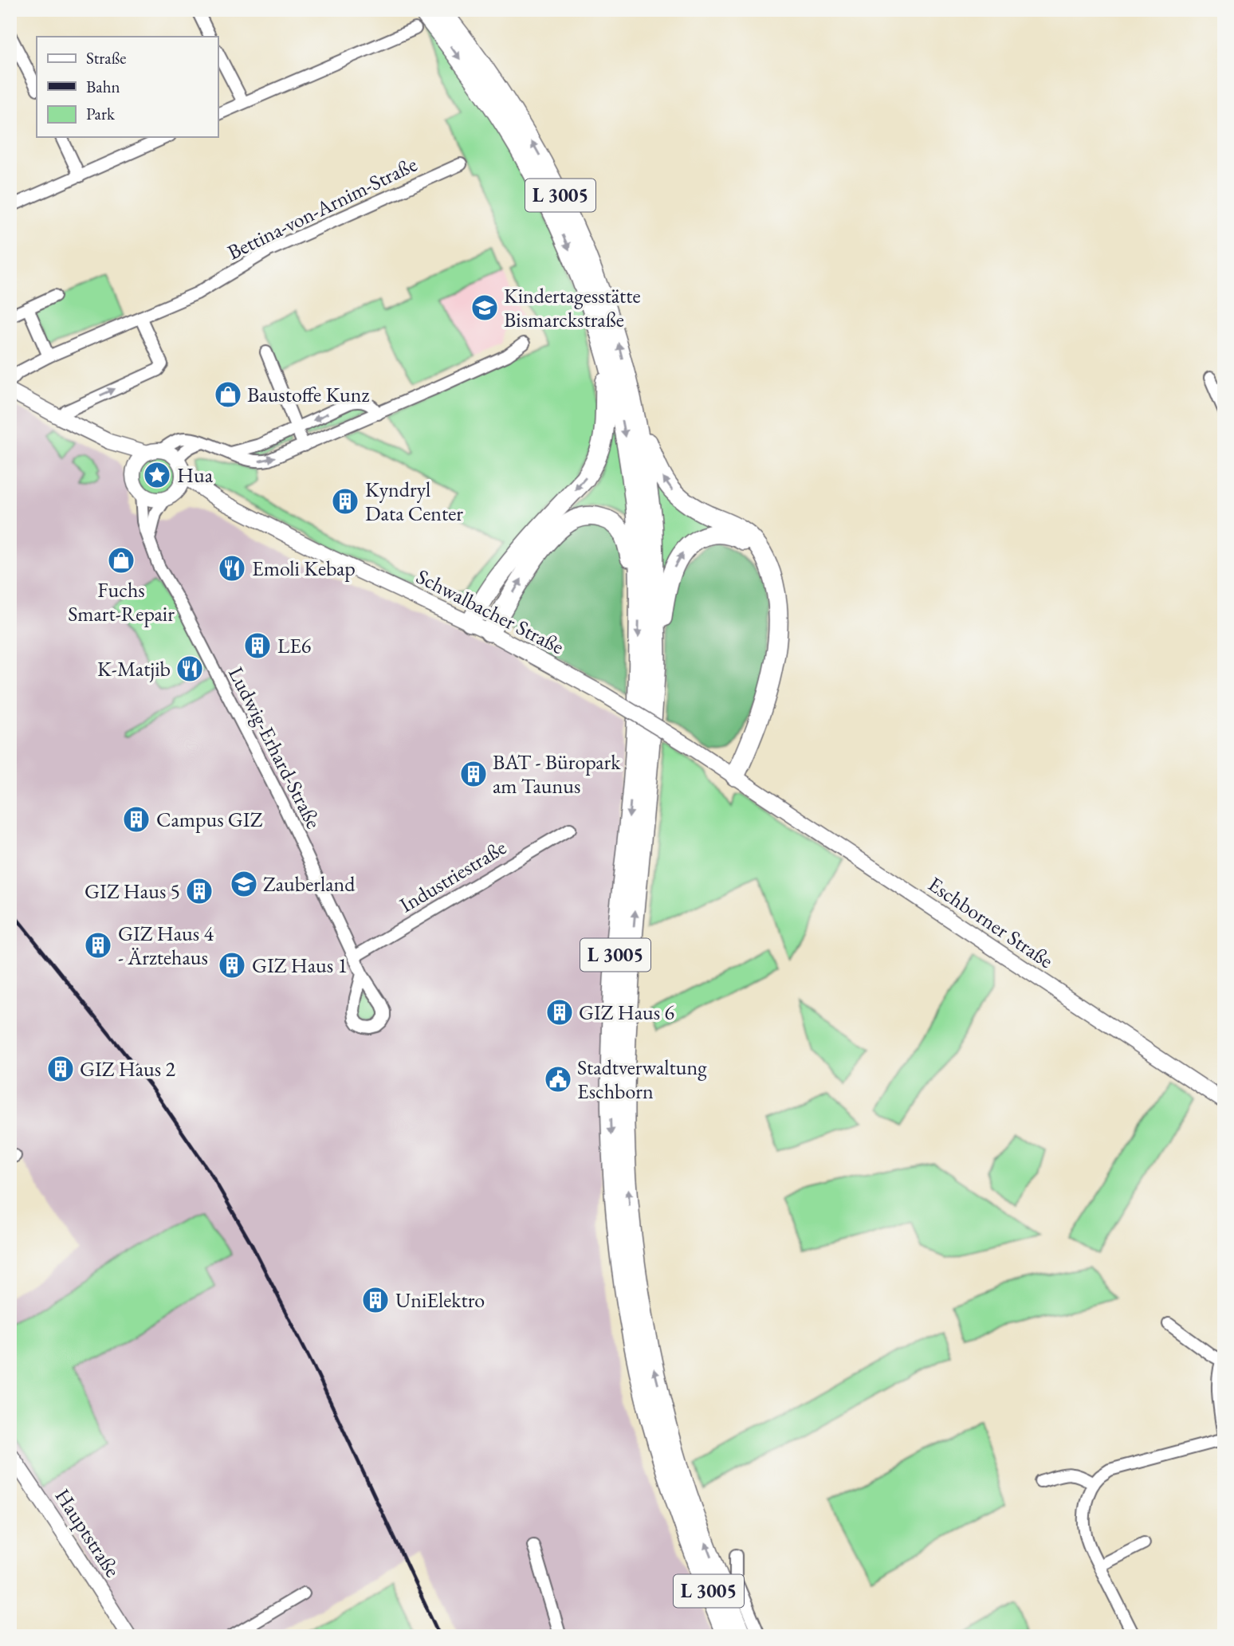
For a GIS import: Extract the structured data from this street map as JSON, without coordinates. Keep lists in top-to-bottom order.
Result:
{
  "streets": {
    "highway": ["L 3005"],
    "street": [
      "Bettina-von-Arnim-Straße",
      "Schwalbacher Straße",
      "Ludwig-Erhard-Straße",
      "Industriestraße",
      "Eschborner Straße",
      "Hauptstraße"
    ]
  },
  "crossings": [
    ["Schwalbacher Straße", "Ludwig-Erhard-Straße"],
    ["Schwalbacher Straße", "Eschborner Straße"],
    ["Ludwig-Erhard-Straße", "Industriestraße"]
  ],
  "places": {
    "school or university": ["Kindertagesstätte Bismarckstraße", "Zauberland"],
    "shop": ["Baustoffe Kunz", "Fuchs Smart-Repair"],
    "place": ["Hua"],
    "building": [
      "Kyndryl Data Center",
      "LE6",
      "BAT - Büropark am Taunus",
      "Campus GIZ",
      "GIZ Haus 5",
      "GIZ Haus 4 - Ärztehaus",
      "GIZ Haus 1",
      "GIZ Haus 6",
      "GIZ Haus 2",
      "UniElektro"
    ],
    "restaurant": ["Emoli Kebap", "K-Matjib"],
    "public building": ["Stadtverwaltung Eschborn"]
  },
  "legend": ["Straße", "Bahn", "Park"]
}
